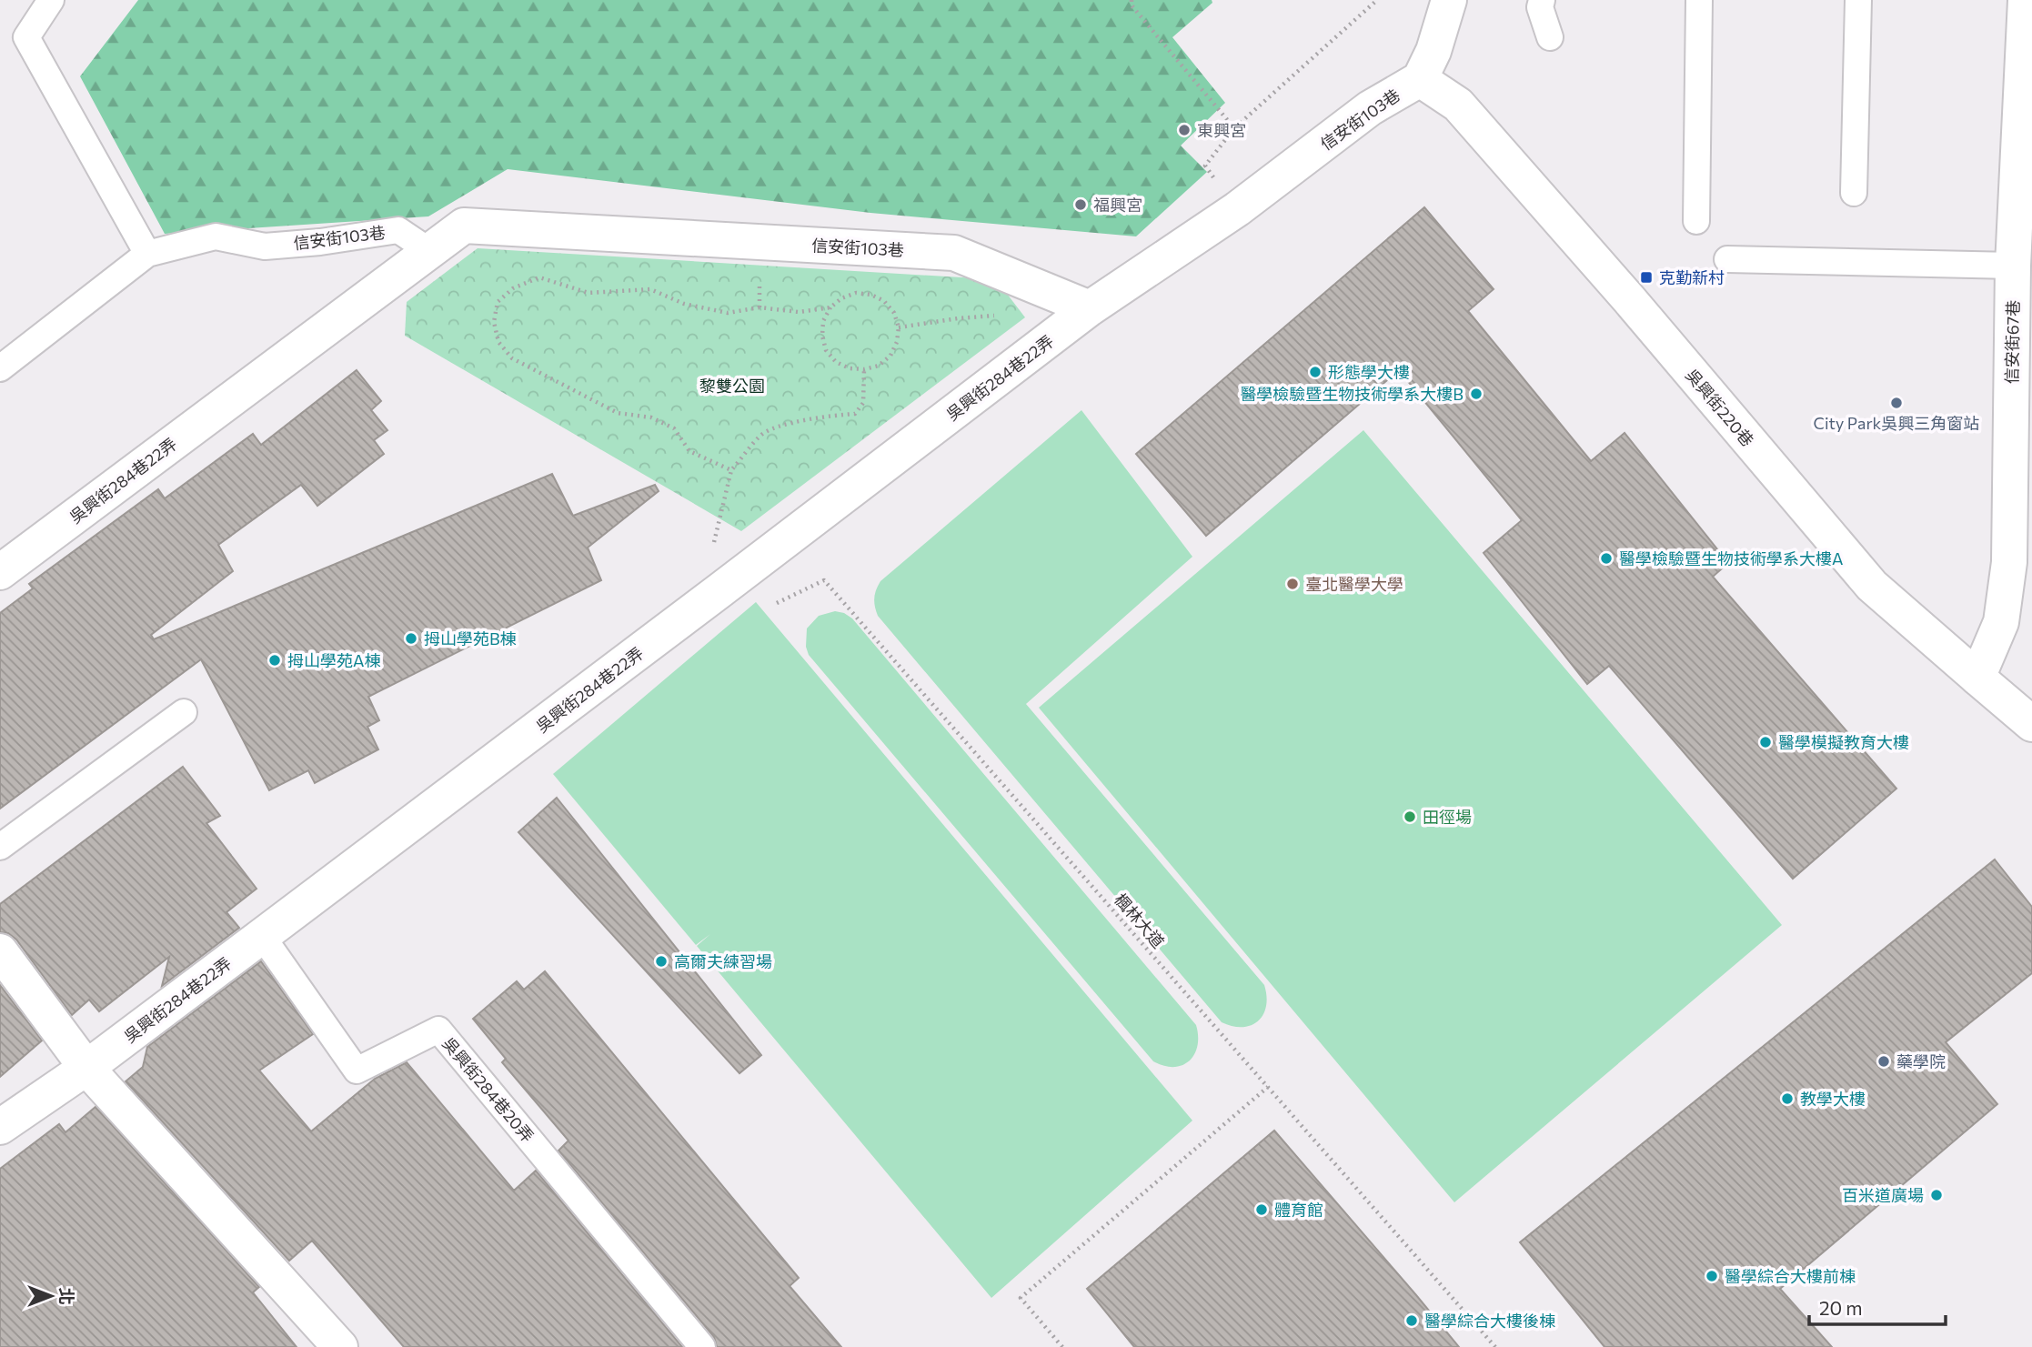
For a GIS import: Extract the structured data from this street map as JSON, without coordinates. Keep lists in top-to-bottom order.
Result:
{
  "streets": {
    "street": [
      "信安街103巷",
      "信安街67巷",
      "吳興街284巷22弄",
      "吳興街220巷"
    ],
    "lane": ["吳興街284巷20弄"],
    "path": ["楓林大道"]
  },
  "crossings": [
    ["信安街103巷", "吳興街284巷22弄"],
    ["信安街103巷", "吳興街220巷"],
    ["信安街67巷", "吳興街220巷"],
    ["吳興街284巷22弄", "吳興街284巷20弄"]
  ],
  "parks": ["黎雙公園"],
  "places": {
    "other": [
      "東興宮",
      "福興宮",
      "形態學大樓",
      "醫學檢驗暨生物技術學系大樓B",
      "City Park吳興三角窗站",
      "醫學檢驗暨生物技術學系大樓A",
      "臺北醫學大學",
      "拇山學苑B棟",
      "拇山學苑A棟",
      "醫學模擬教育大樓",
      "田徑場",
      "高爾夫練習場",
      "藥學院",
      "教學大樓",
      "百米道廣場",
      "體育館",
      "醫學綜合大樓前棟",
      "醫學綜合大樓後棟"
    ],
    "transit": ["克勤新村"]
  },
  "scale_bar": "20 m",
  "north": "right"
}
